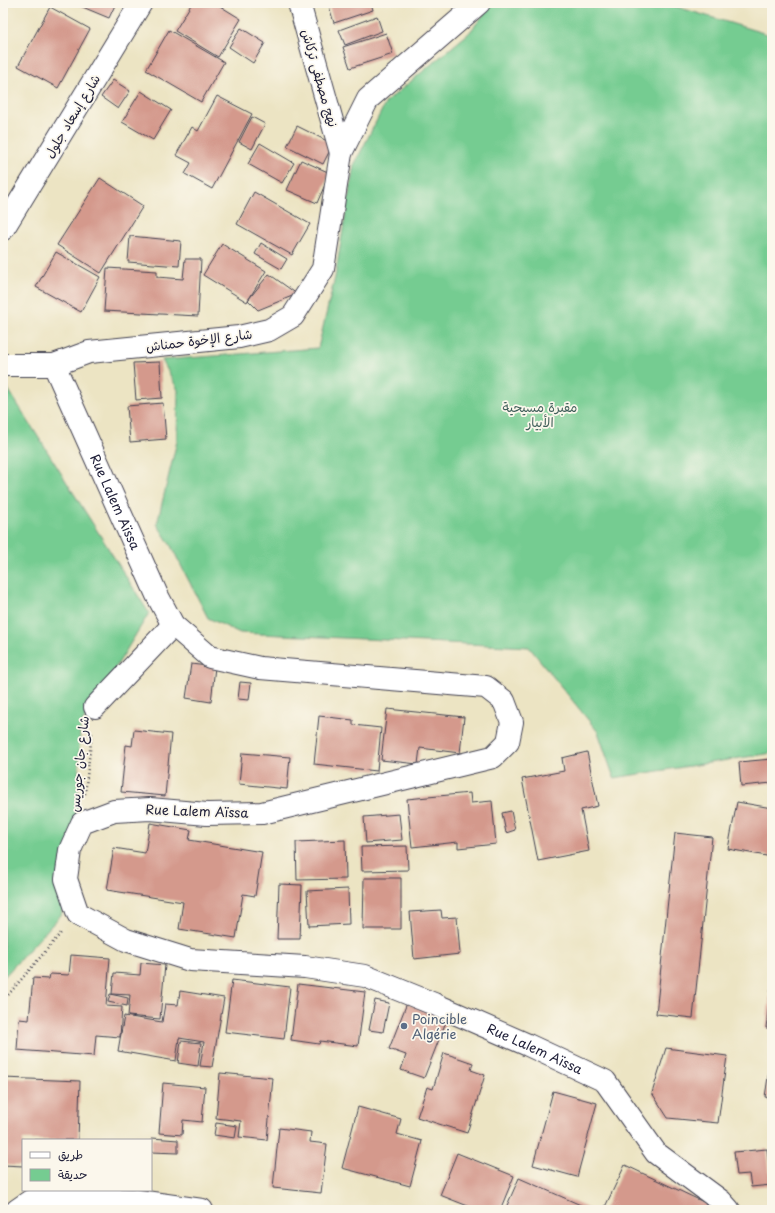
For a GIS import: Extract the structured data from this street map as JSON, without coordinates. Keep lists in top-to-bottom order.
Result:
{
  "streets": {
    "street": [
      "نهج مصطفى تركاش",
      "شارع إسعاد جلول",
      "شارع الإخوة حمناش",
      "Rue Lalem Aïssa"
    ],
    "path": ["شارع جان جوريس"]
  },
  "crossings": [
    ["نهج مصطفى تركاش", "شارع الإخوة حمناش"],
    ["شارع الإخوة حمناش", "Rue Lalem Aïssa"],
    ["Rue Lalem Aïssa", "شارع جان جوريس"]
  ],
  "parks": ["مقبرة مسيحية الأبيار"],
  "places": ["Poincible Algérie"],
  "legend": ["طريق", "حديقة"]
}
